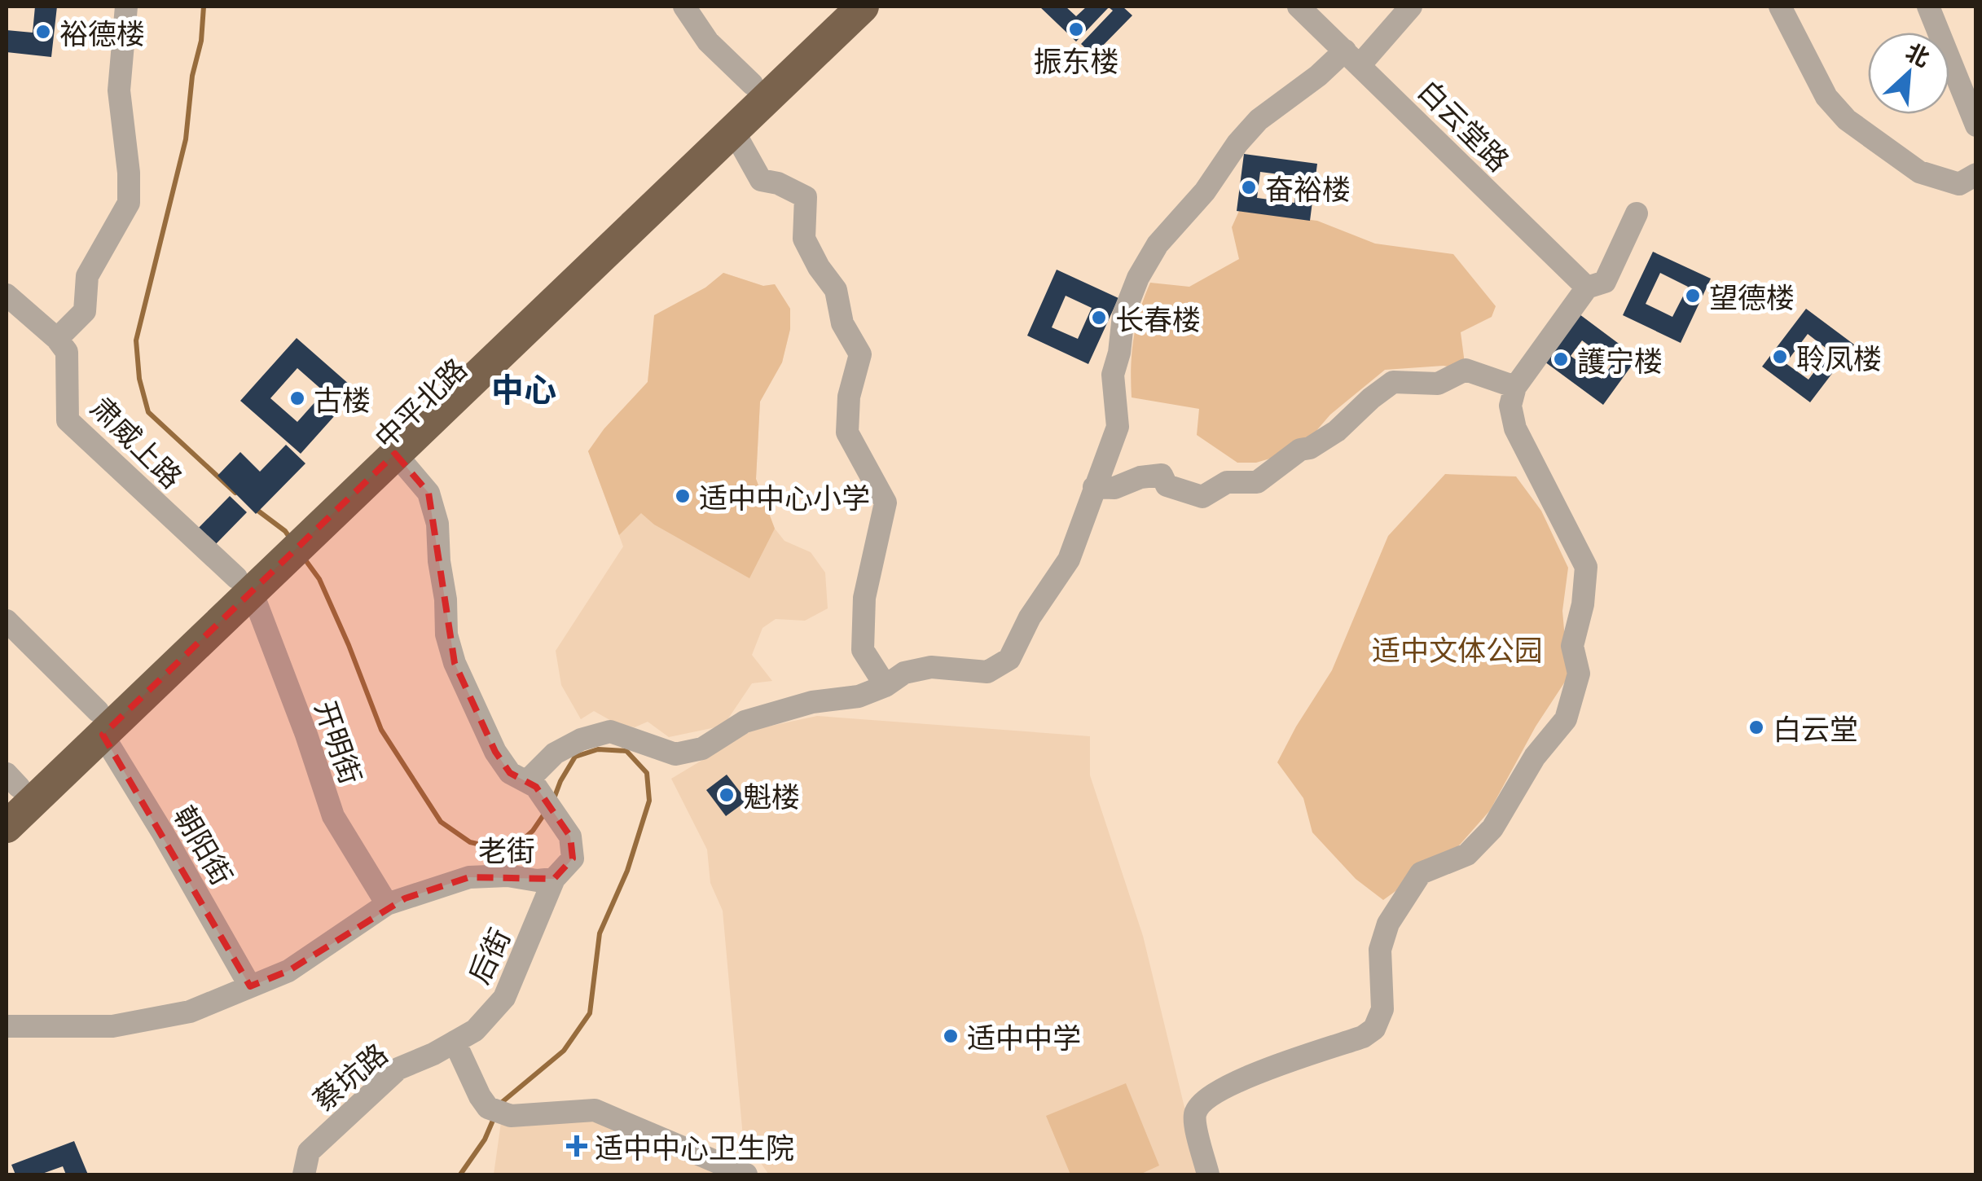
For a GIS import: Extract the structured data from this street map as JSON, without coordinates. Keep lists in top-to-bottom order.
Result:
{
  "streets": {
    "highway": ["中平北路"],
    "street": [
      "白云堂路",
      "肃威上路",
      "开明街",
      "朝阳街",
      "老街",
      "后街",
      "蔡坑路"
    ]
  },
  "crossings": [
    ["中平北路", "肃威上路"],
    ["中平北路", "开明街"],
    ["肃威上路", "开明街"],
    ["开明街", "老街"],
    ["朝阳街", "老街"],
    ["老街", "后街"],
    ["后街", "蔡坑路"]
  ],
  "districts": ["中心"],
  "parks": ["适中文体公园"],
  "places": {
    "other": [
      "振东楼",
      "裕德楼",
      "奋裕楼",
      "望德楼",
      "长春楼",
      "聆凤楼",
      "護宁楼",
      "古楼",
      "适中中心小学",
      "白云堂",
      "魁楼",
      "适中中学"
    ],
    "health": ["适中中心卫生院"]
  },
  "north": "top right"
}
